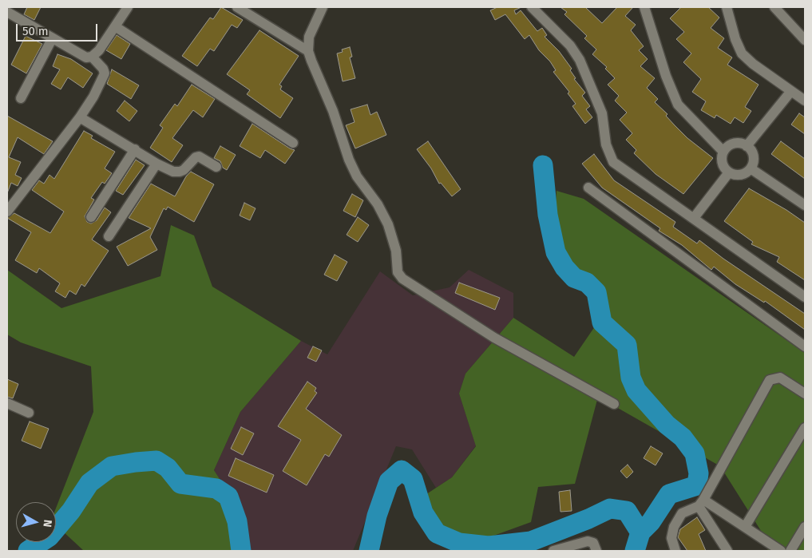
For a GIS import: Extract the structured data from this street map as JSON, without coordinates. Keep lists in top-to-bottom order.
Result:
{
  "scale_bar": "50 m",
  "north": "right"
}
